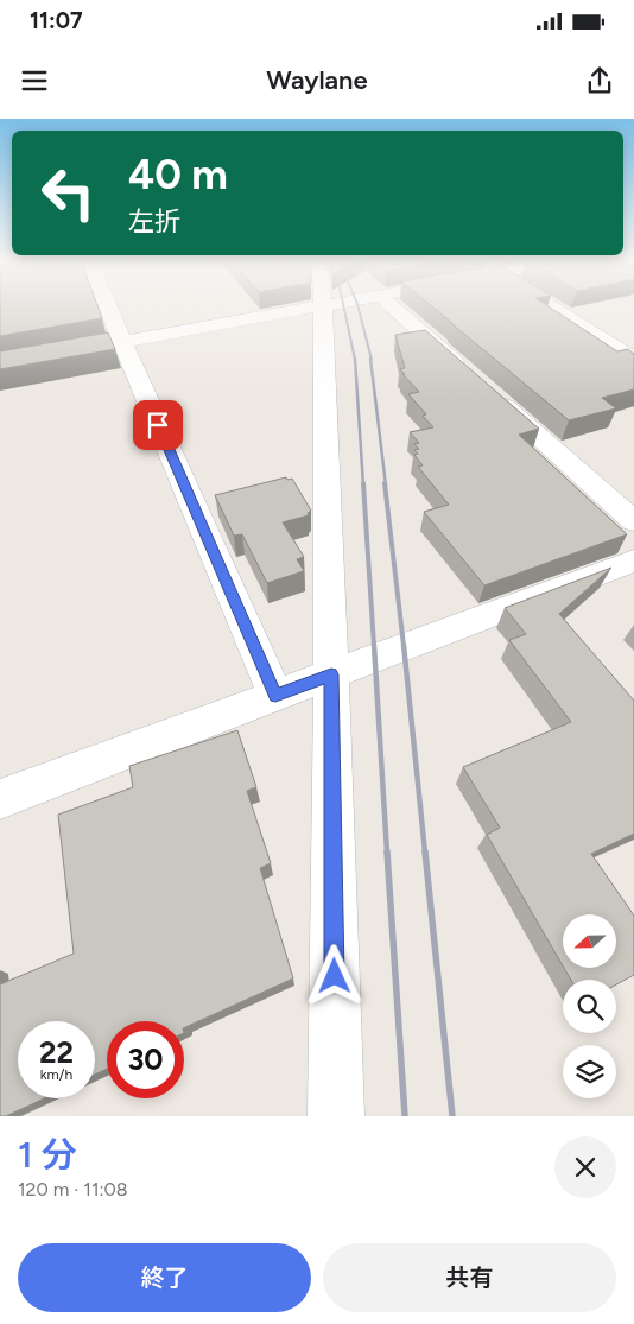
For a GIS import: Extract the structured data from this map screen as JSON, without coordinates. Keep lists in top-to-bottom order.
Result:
{
  "north": "left",
  "page": {
    "status": "11:07",
    "header": "Waylane",
    "turn": ["40 m", "左折"],
    "speed": "22 km/h",
    "limit": "30",
    "heading": ["1 分", "120 m · 11:08"],
    "buttons": ["終了", "共有"]
  }
}
